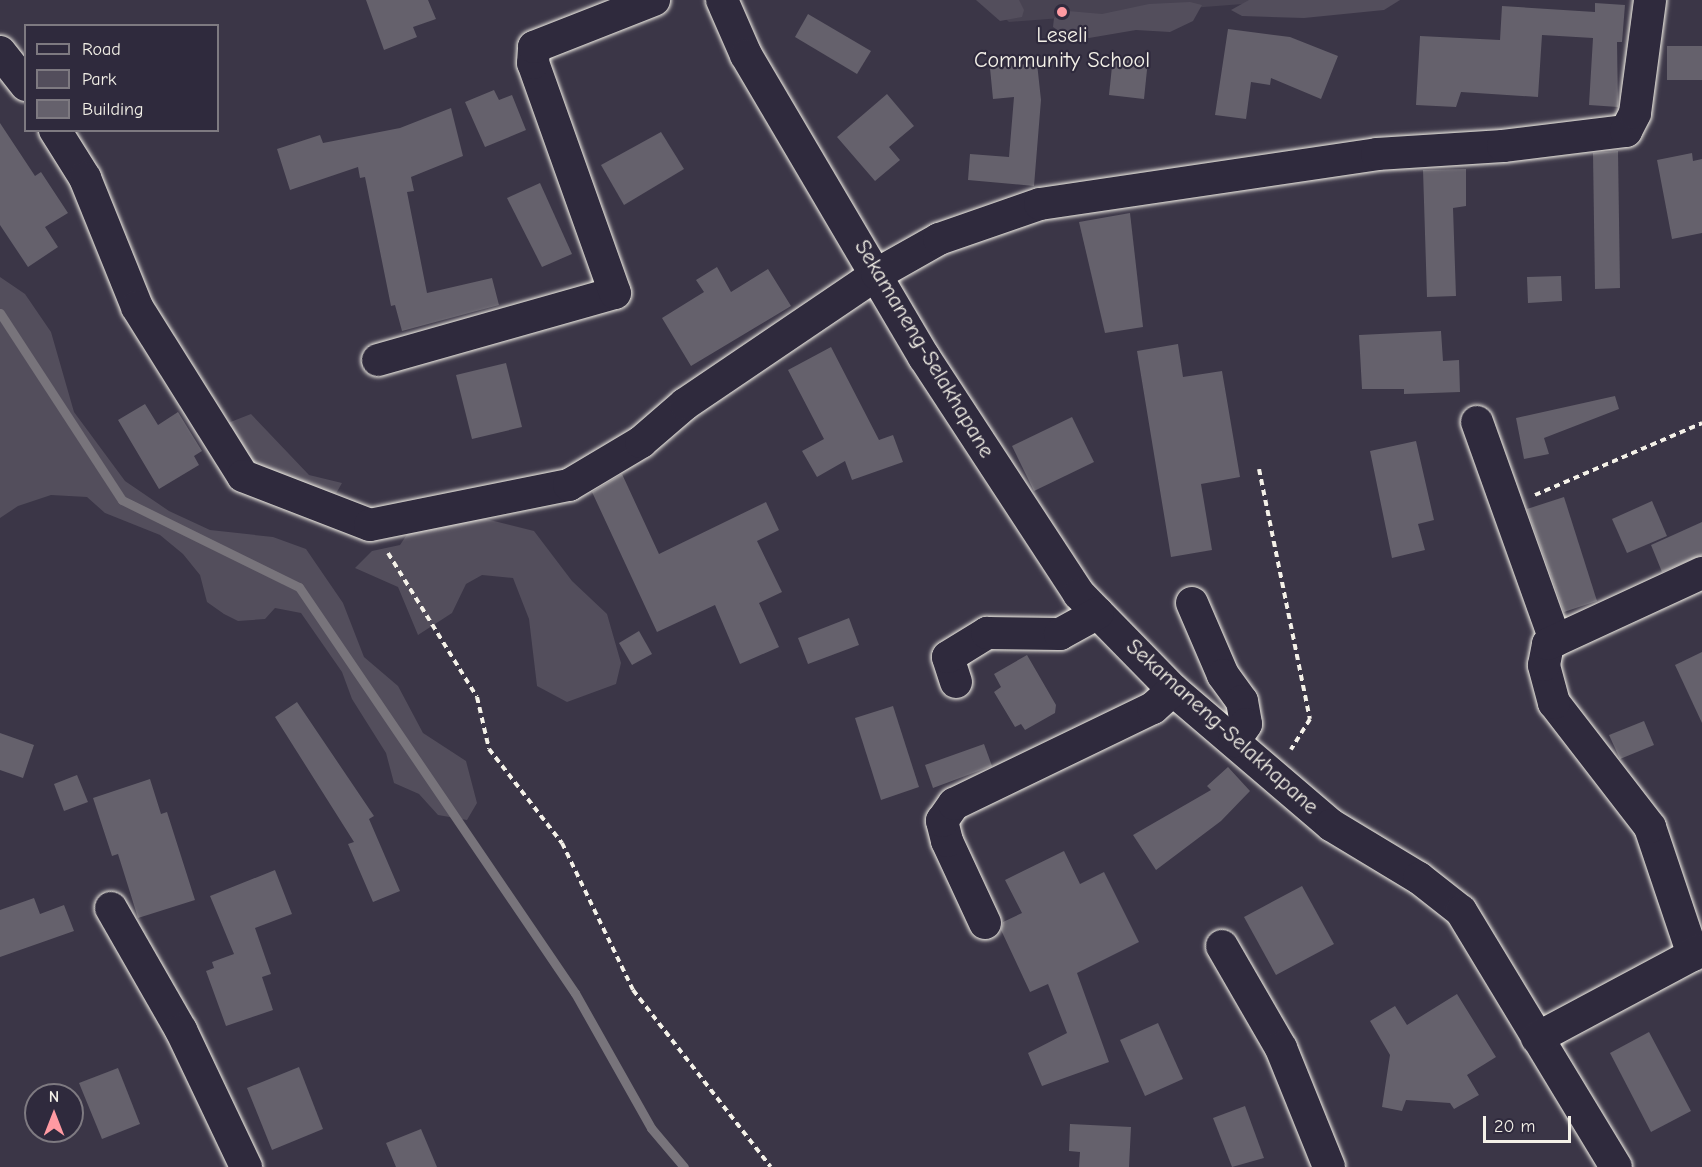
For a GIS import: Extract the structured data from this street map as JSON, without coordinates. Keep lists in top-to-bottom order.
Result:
{
  "streets": {
    "street": ["Sekamaneng-Selakhapane"]
  },
  "places": ["Leseli Community School"],
  "legend": ["Road", "Park", "Building"],
  "scale_bar": "20 m",
  "north": "top"
}
